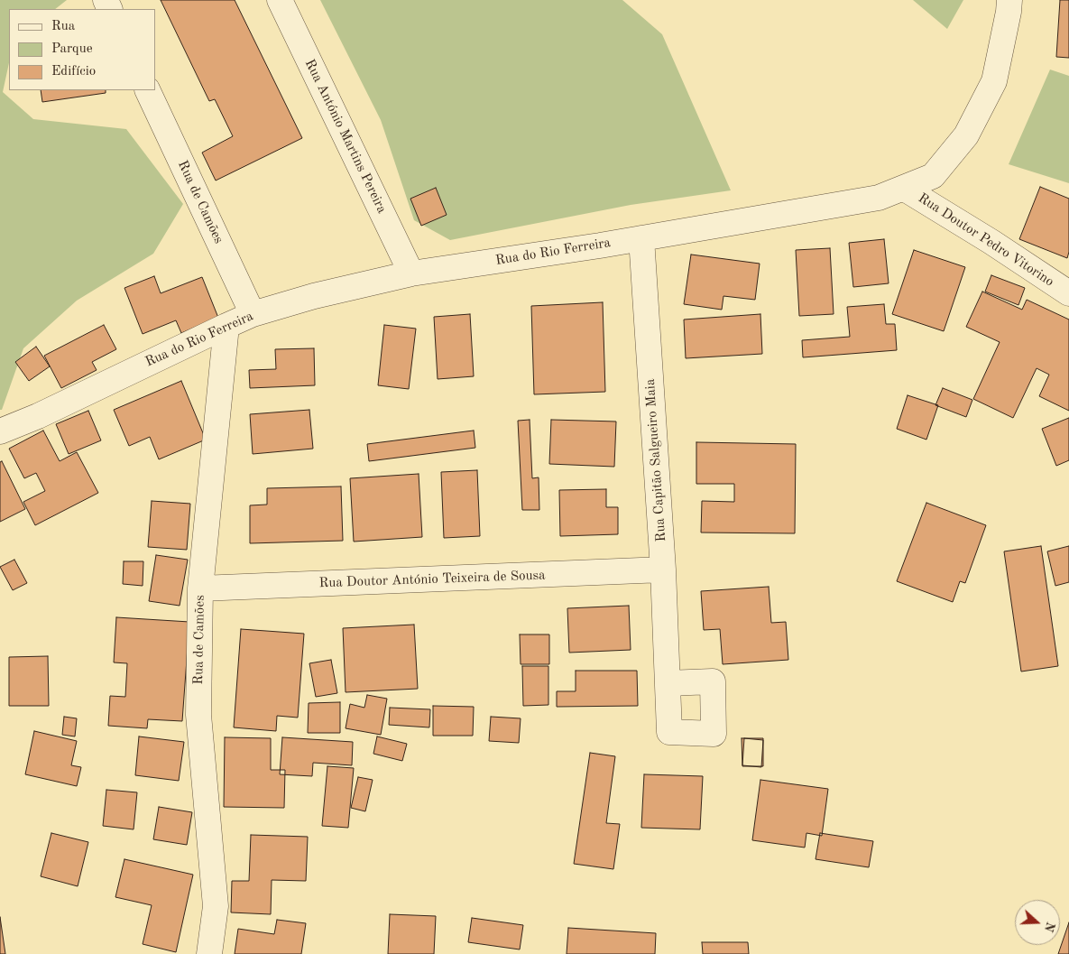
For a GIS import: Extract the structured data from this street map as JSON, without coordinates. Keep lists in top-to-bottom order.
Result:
{
  "streets": {
    "street": [
      "Rua António Martins Pereira",
      "Rua de Camões",
      "Rua Doutor Pedro Vitorino",
      "Rua do Rio Ferreira",
      "Rua Capitão Salgueiro Maia",
      "Rua Doutor António Teixeira de Sousa"
    ]
  },
  "crossings": [
    ["Rua António Martins Pereira", "Rua do Rio Ferreira"],
    ["Rua de Camões", "Rua do Rio Ferreira"],
    ["Rua de Camões", "Rua Doutor António Teixeira de Sousa"],
    ["Rua Doutor Pedro Vitorino", "Rua do Rio Ferreira"],
    ["Rua do Rio Ferreira", "Rua Capitão Salgueiro Maia"],
    ["Rua Capitão Salgueiro Maia", "Rua Doutor António Teixeira de Sousa"]
  ],
  "legend": ["Rua", "Parque", "Edifício"],
  "north": "right"
}
